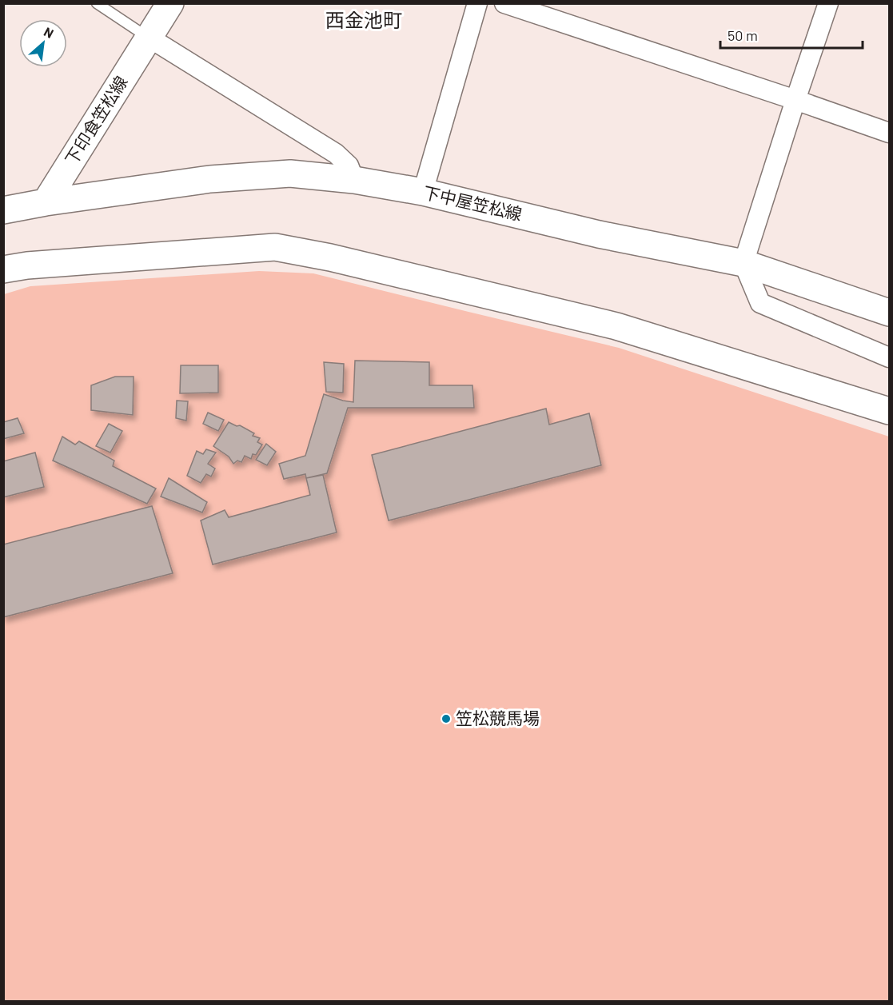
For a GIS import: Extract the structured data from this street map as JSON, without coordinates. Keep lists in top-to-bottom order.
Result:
{
  "streets": {
    "main road": ["下印食笠松線", "下中屋笠松線"]
  },
  "crossings": [
    ["下印食笠松線", "下中屋笠松線"]
  ],
  "districts": ["西金池町"],
  "places": ["笠松競馬場"],
  "scale_bar": "50 m",
  "north": "top right"
}
